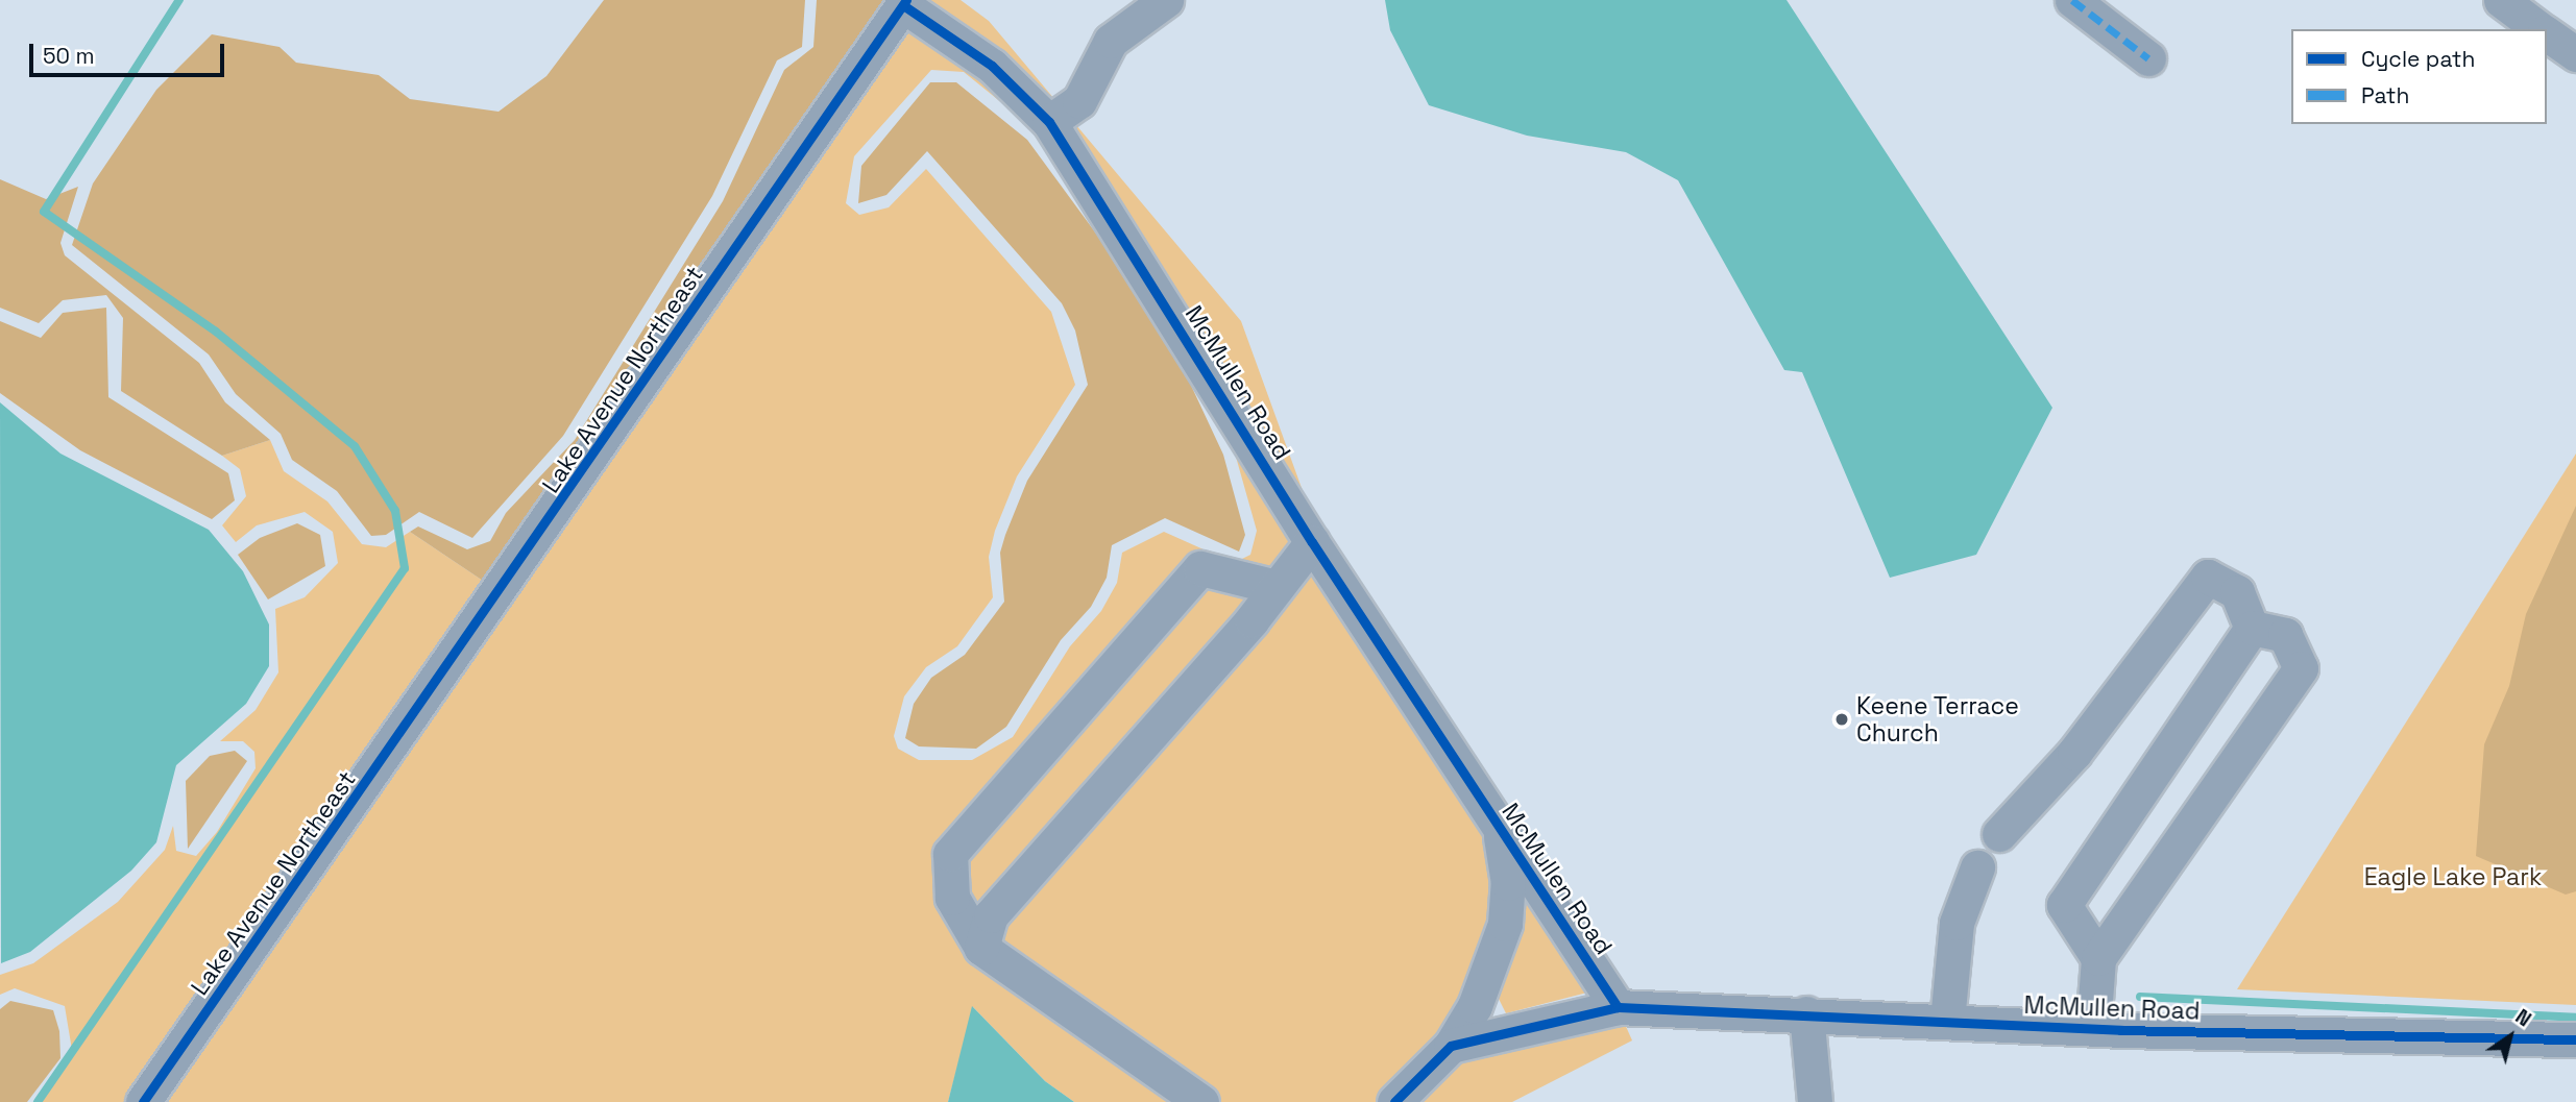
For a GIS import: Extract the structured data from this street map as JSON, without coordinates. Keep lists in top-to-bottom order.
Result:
{
  "streets": {
    "street": ["Lake Avenue Northeast", "McMullen Road"]
  },
  "crossings": [
    ["Lake Avenue Northeast", "McMullen Road"]
  ],
  "parks": ["Eagle Lake Park"],
  "places": ["Keene Terrace Church"],
  "legend": ["Cycle path", "Path"],
  "scale_bar": "50 m",
  "north": "top right"
}
